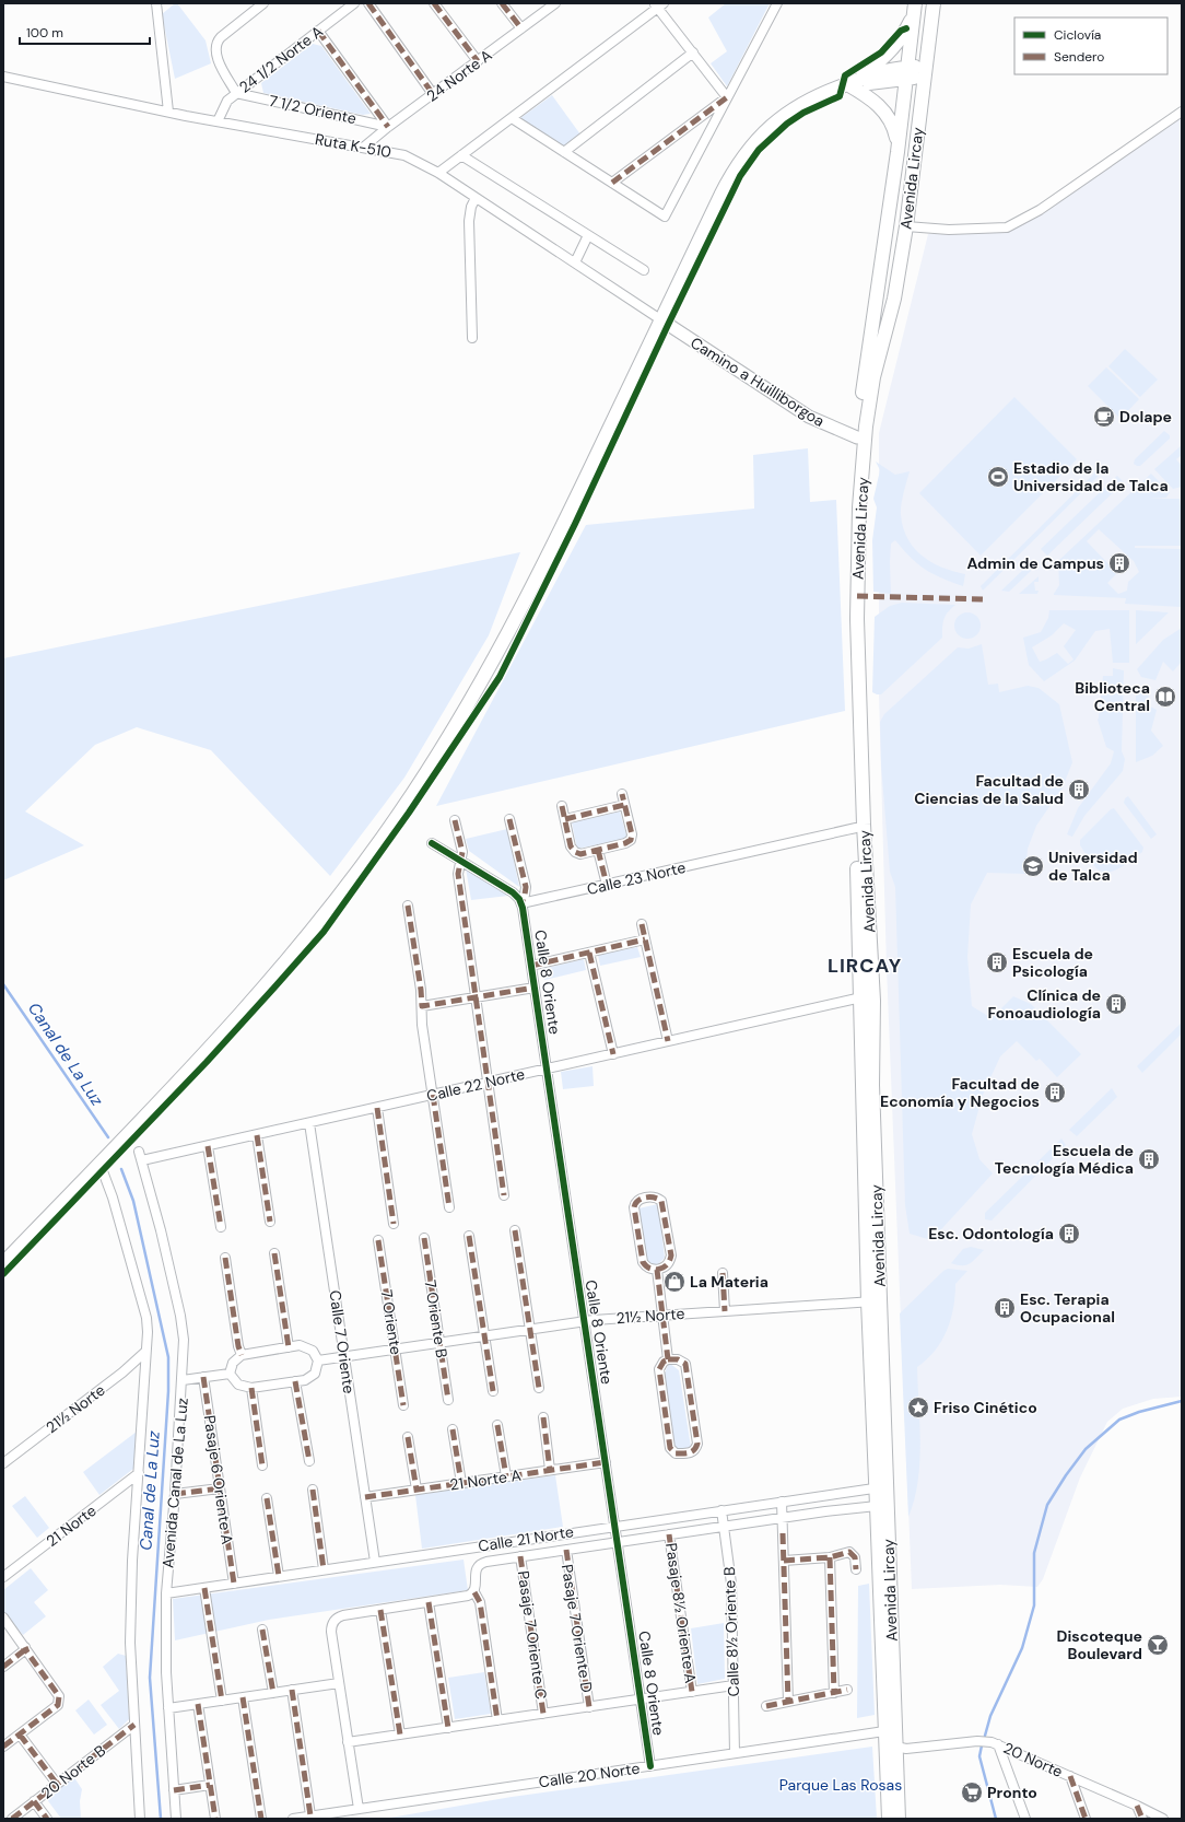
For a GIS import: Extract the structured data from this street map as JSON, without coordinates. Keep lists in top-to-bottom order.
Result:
{
  "streets": {
    "main road": ["Avenida Lircay"],
    "street": [
      "24 1/2 Norte A",
      "24 Norte A",
      "7 1/2 Oriente",
      "Ruta K-510",
      "Camino a Huilliborgoa",
      "Calle 23 Norte",
      "Calle 8 Oriente",
      "Calle 22 Norte",
      "21½ Norte",
      "7 Oriente B",
      "7 Oriente",
      "Calle 7 Oriente",
      "Pasaje 6 Oriente A",
      "21 Norte A",
      "Avenida Canal de La Luz",
      "21 Norte",
      "Calle 21 Norte",
      "Pasaje 8½ Oriente A",
      "Pasaje 7 Oriente D",
      "Calle 8½ Oriente B",
      "Pasaje 7 Oriente C",
      "20 Norte",
      "20 Norte B",
      "Calle 20 Norte"
    ]
  },
  "crossings": [
    ["24 1/2 Norte A", "7 1/2 Oriente"],
    ["24 1/2 Norte A", "Ruta K-510"],
    ["24 Norte A", "7 1/2 Oriente"],
    ["24 Norte A", "Ruta K-510"],
    ["Ruta K-510", "Camino a Huilliborgoa"],
    ["Avenida Lircay", "Camino a Huilliborgoa"],
    ["Avenida Lircay", "Calle 23 Norte"],
    ["Avenida Lircay", "Calle 22 Norte"],
    ["Avenida Lircay", "21½ Norte"],
    ["Avenida Lircay", "Calle 21 Norte"],
    ["Avenida Lircay", "20 Norte"],
    ["Avenida Lircay", "Calle 20 Norte"],
    ["Calle 23 Norte", "Calle 8 Oriente"],
    ["Calle 8 Oriente", "Calle 22 Norte"],
    ["Calle 8 Oriente", "21½ Norte"],
    ["Calle 8 Oriente", "21 Norte A"],
    ["Calle 8 Oriente", "Calle 21 Norte"],
    ["Calle 8 Oriente", "Calle 20 Norte"],
    ["Calle 22 Norte", "Calle 7 Oriente"],
    ["Calle 22 Norte", "Avenida Canal de La Luz"],
    ["21½ Norte", "7 Oriente B"],
    ["21½ Norte", "7 Oriente"],
    ["21½ Norte", "Calle 7 Oriente"],
    ["Calle 7 Oriente", "21 Norte A"],
    ["Calle 7 Oriente", "Calle 21 Norte"],
    ["Pasaje 6 Oriente A", "Calle 21 Norte"],
    ["Avenida Canal de La Luz", "Calle 21 Norte"],
    ["Calle 21 Norte", "Calle 8½ Oriente B"],
    ["Calle 8½ Oriente B", "Calle 20 Norte"]
  ],
  "districts": ["LIRCAY"],
  "water": ["Canal de La Luz"],
  "parks": ["Parque Las Rosas"],
  "places": {
    "cafe": ["Dolape"],
    "sports": ["Estadio de la Universidad de Talca"],
    "building": [
      "Admin de Campus",
      "Facultad de Ciencias de la Salud",
      "Escuela de Psicología",
      "Clínica de Fonoaudiología",
      "Facultad de Economía y Negocios",
      "Escuela de Tecnología Médica",
      "Esc. Odontología",
      "Esc. Terapia Ocupacional"
    ],
    "library": ["Biblioteca Central"],
    "school or university": ["Universidad de Talca"],
    "shop": ["La Materia"],
    "place": ["Friso Cinético"],
    "bar": ["Discoteque Boulevard"],
    "supermarket": ["Pronto"]
  },
  "legend": ["Ciclovía", "Sendero"],
  "scale_bar": "100 m"
}
